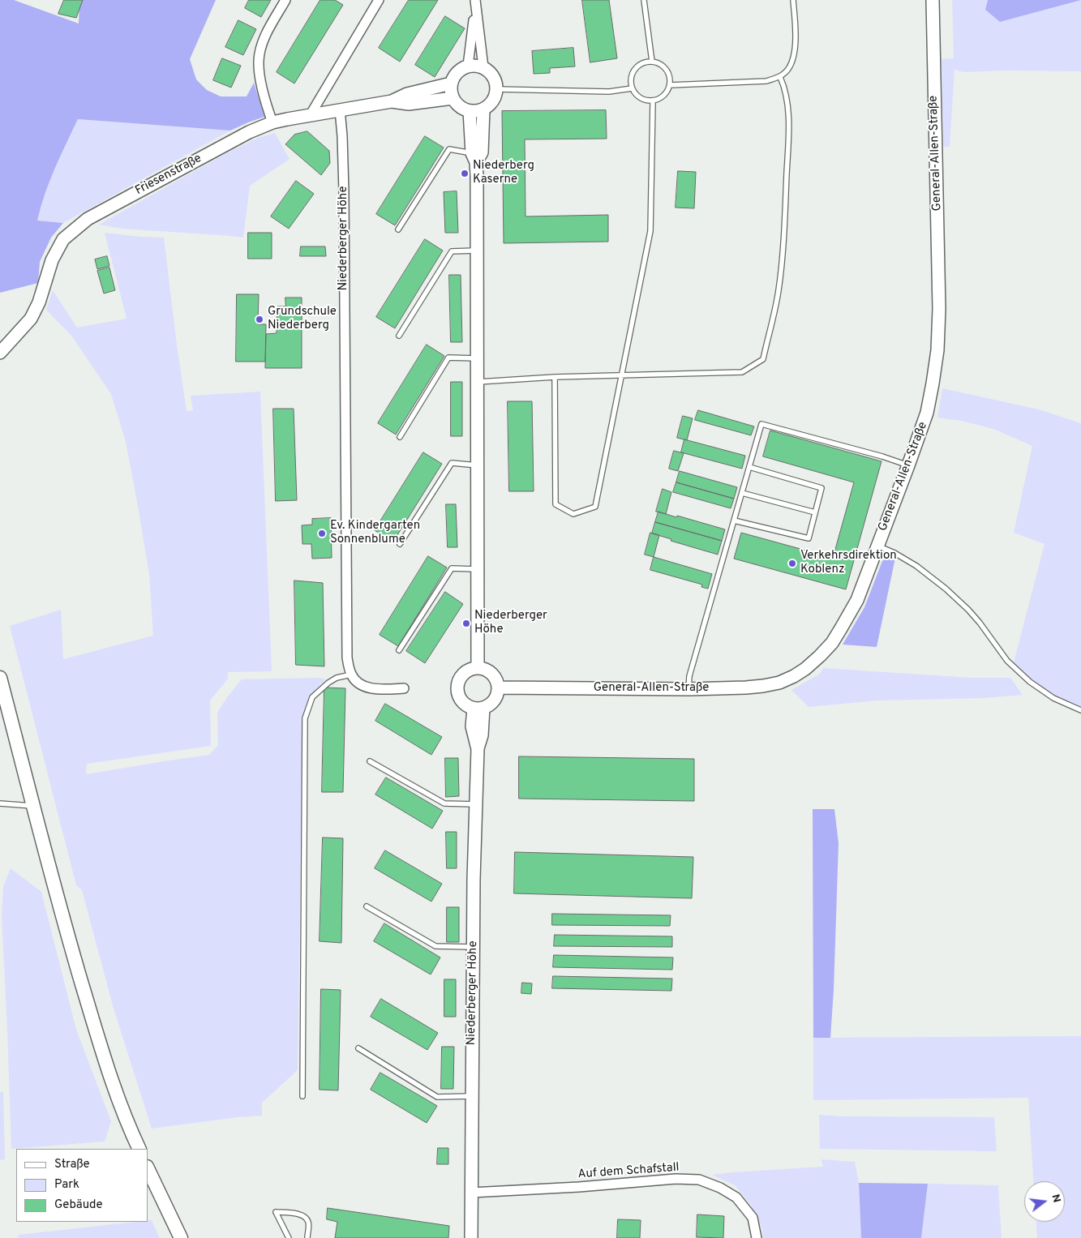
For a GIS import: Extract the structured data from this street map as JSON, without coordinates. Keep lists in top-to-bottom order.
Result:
{
  "streets": {
    "street": [
      "General-Allen-Straße",
      "Friesenstraße",
      "Niederberger Höhe",
      "Auf dem Schafstall"
    ]
  },
  "crossings": [
    ["General-Allen-Straße", "Niederberger Höhe"],
    ["Friesenstraße", "Niederberger Höhe"],
    ["Niederberger Höhe", "Auf dem Schafstall"]
  ],
  "places": [
    "Niederberg Kaserne",
    "Grundschule Niederberg",
    "Ev. Kindergarten Sonnenblume",
    "Verkehrsdirektion Koblenz",
    "Niederberger Höhe"
  ],
  "legend": ["Straße", "Park", "Gebäude"],
  "north": "right"
}
